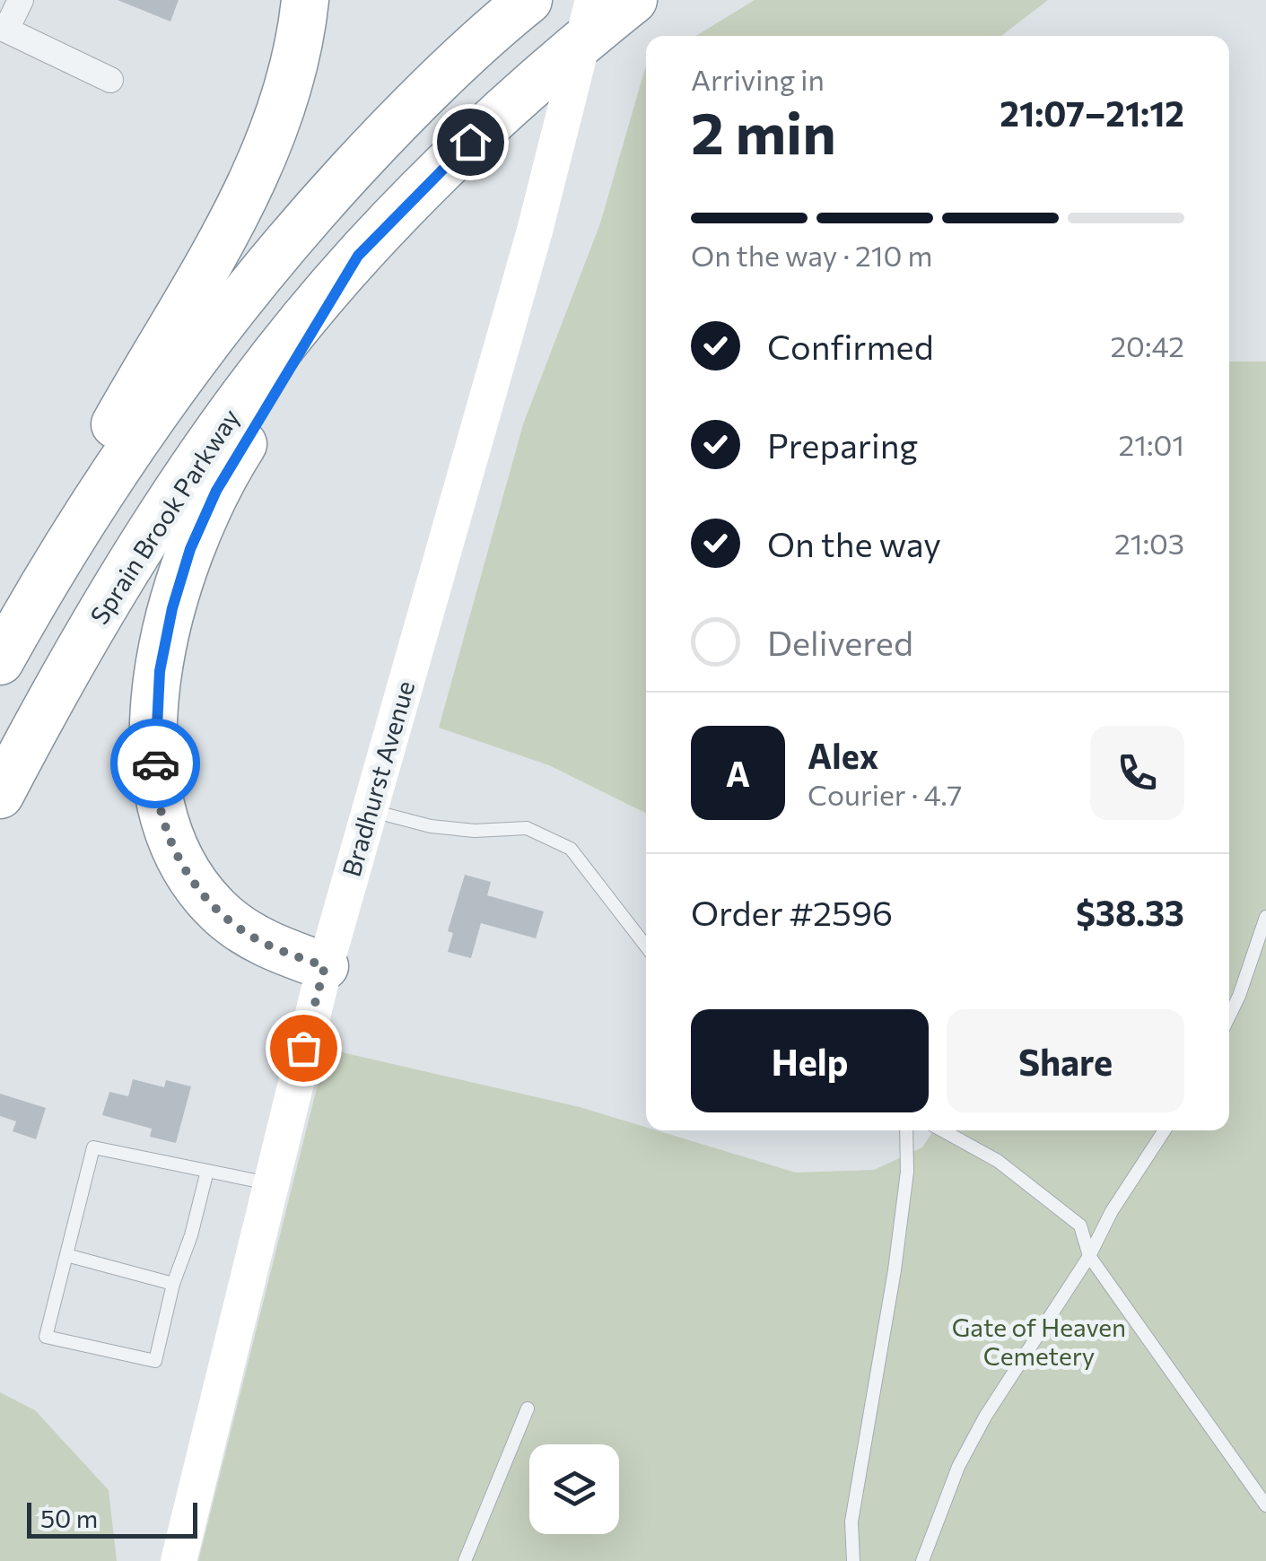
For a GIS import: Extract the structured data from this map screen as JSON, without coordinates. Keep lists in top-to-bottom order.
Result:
{
  "streets": {
    "highway": ["Sprain Brook Parkway"],
    "main road": ["Bradhurst Avenue"]
  },
  "parks": ["Gate of Heaven Cemetery"],
  "scale_bar": "50 m",
  "page": {
    "heading": ["2 min", "Arriving in", "21:07–21:12"],
    "panel": [
      "Alex",
      "Courier · 4.7",
      "Order #2596",
      "$38.33"
    ],
    "bar": "On the way · 210 m",
    "list": [
      ["Confirmed", "20:42"],
      ["Preparing", "21:01"],
      ["On the way", "21:03"],
      "Delivered"
    ],
    "round": "A",
    "buttons": ["Help", "Share"],
    "scale": "50 m"
  }
}
